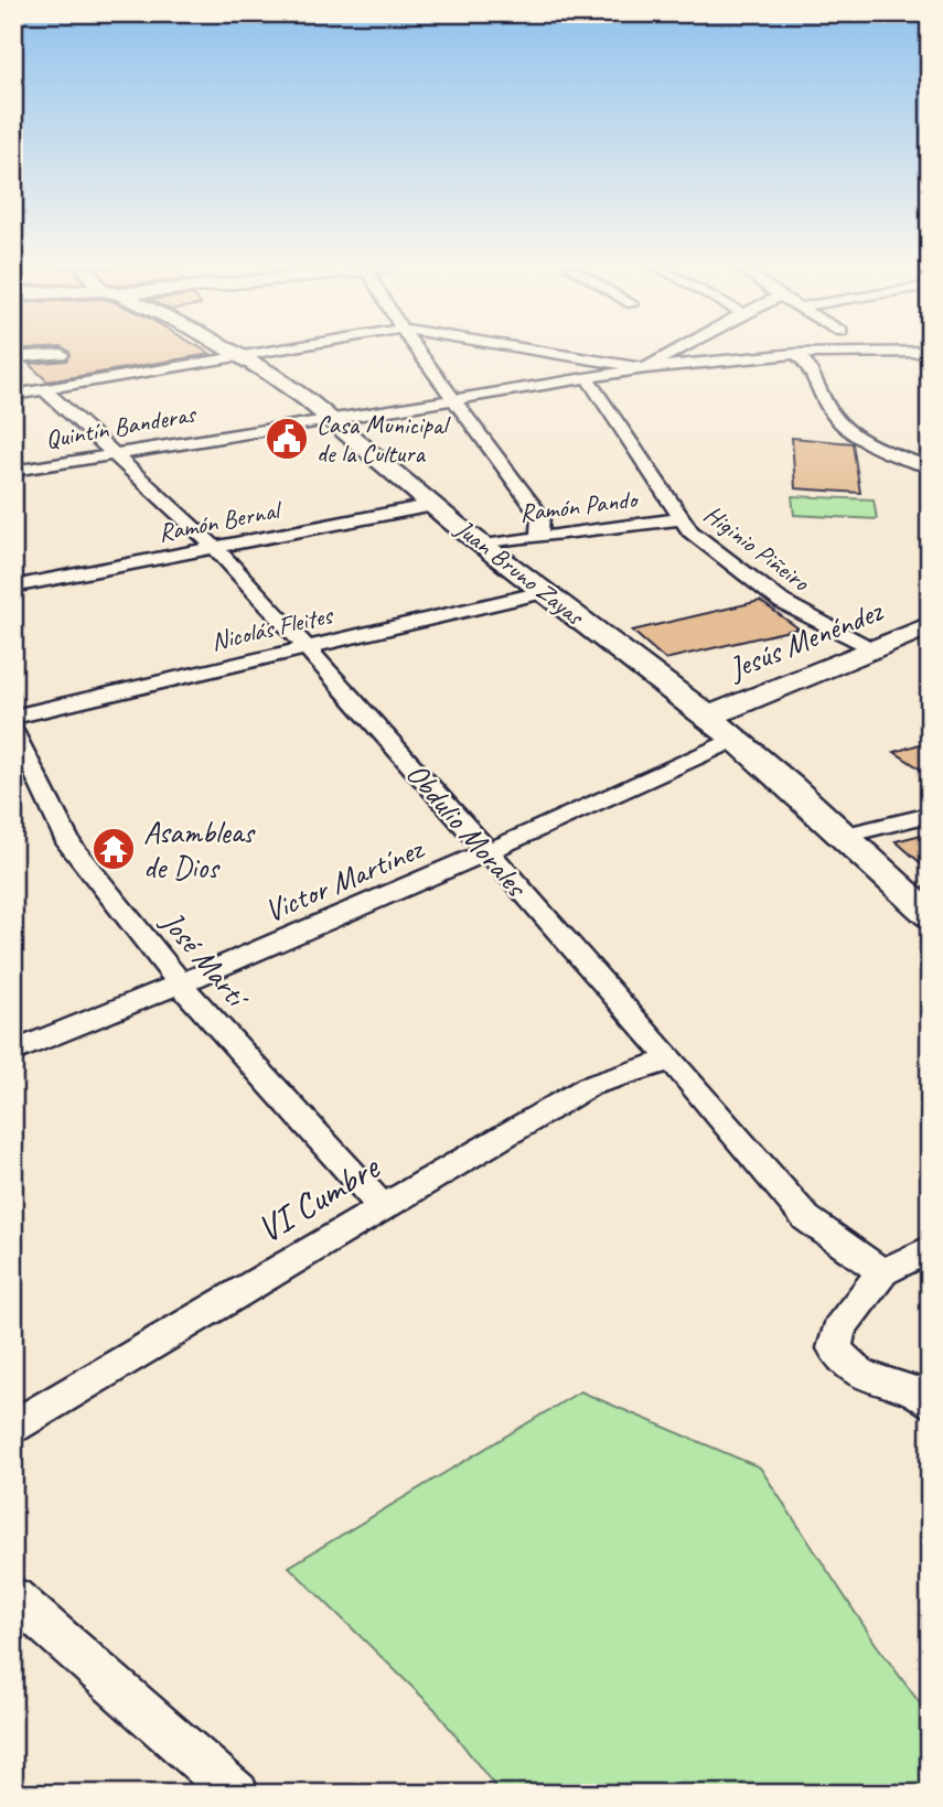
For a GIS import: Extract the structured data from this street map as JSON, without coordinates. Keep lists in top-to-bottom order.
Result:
{
  "streets": {
    "main road": ["Juan Bruno Zayas", "Jesús Menéndez"],
    "street": [
      "Quintín Banderas",
      "Ramón Pando",
      "Ramón Bernal",
      "Higinio Piñeiro",
      "Nicolás Fleites",
      "Obdulio Morales",
      "Victor Martínez",
      "José Martí",
      "VI Cumbre"
    ]
  },
  "crossings": [
    ["Quintín Banderas", "Higinio Piñeiro"],
    ["Quintín Banderas", "Juan Bruno Zayas"],
    ["Quintín Banderas", "Obdulio Morales"],
    ["Ramón Pando", "Higinio Piñeiro"],
    ["Ramón Pando", "Juan Bruno Zayas"],
    ["Ramón Bernal", "Juan Bruno Zayas"],
    ["Ramón Bernal", "Obdulio Morales"],
    ["Higinio Piñeiro", "Jesús Menéndez"],
    ["Juan Bruno Zayas", "Nicolás Fleites"],
    ["Juan Bruno Zayas", "Jesús Menéndez"],
    ["Juan Bruno Zayas", "Victor Martínez"],
    ["Nicolás Fleites", "Obdulio Morales"],
    ["Obdulio Morales", "Victor Martínez"],
    ["Obdulio Morales", "VI Cumbre"],
    ["Victor Martínez", "José Martí"],
    ["José Martí", "VI Cumbre"]
  ],
  "places": {
    "public building": ["Casa Municipal de la Cultura"],
    "temple": ["Asambleas de Dios"]
  }
}
